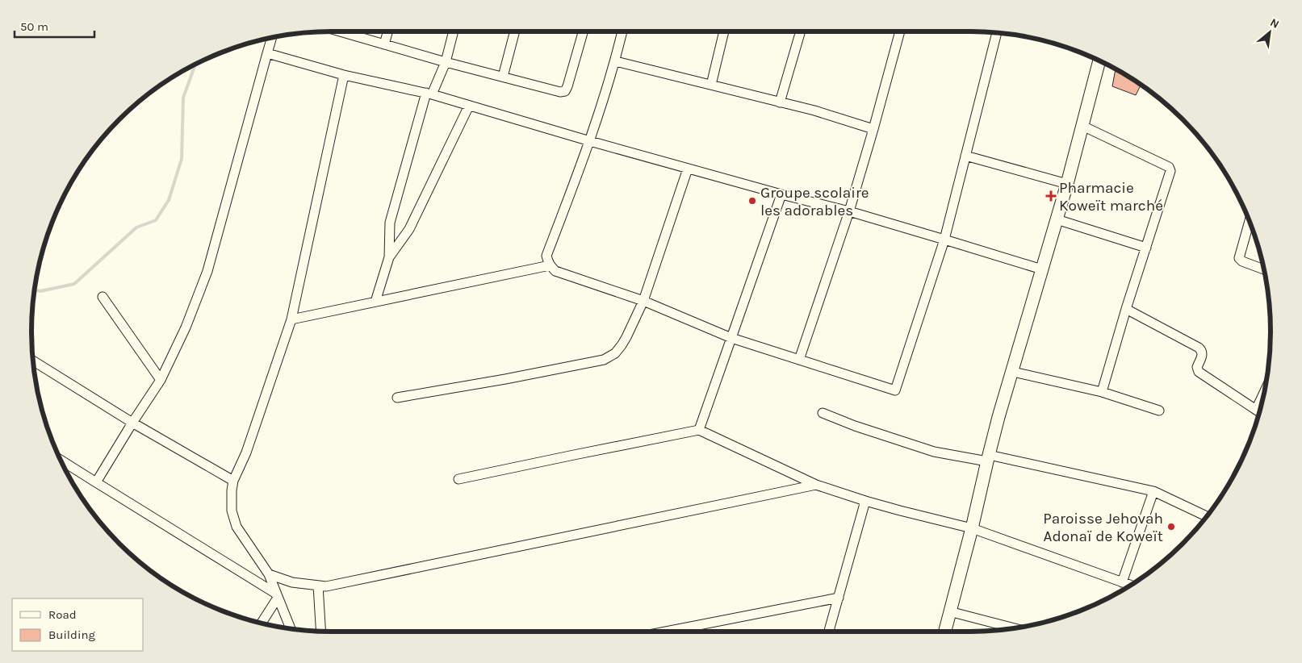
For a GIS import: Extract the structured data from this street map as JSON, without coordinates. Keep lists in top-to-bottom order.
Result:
{
  "places": {
    "health": ["Pharmacie Koweït marché"],
    "other": ["Groupe scolaire les adorables", "Paroisse Jehovah Adonaï de Koweït"]
  },
  "legend": ["Road", "Building"],
  "scale_bar": "50 m",
  "north": "top right"
}
